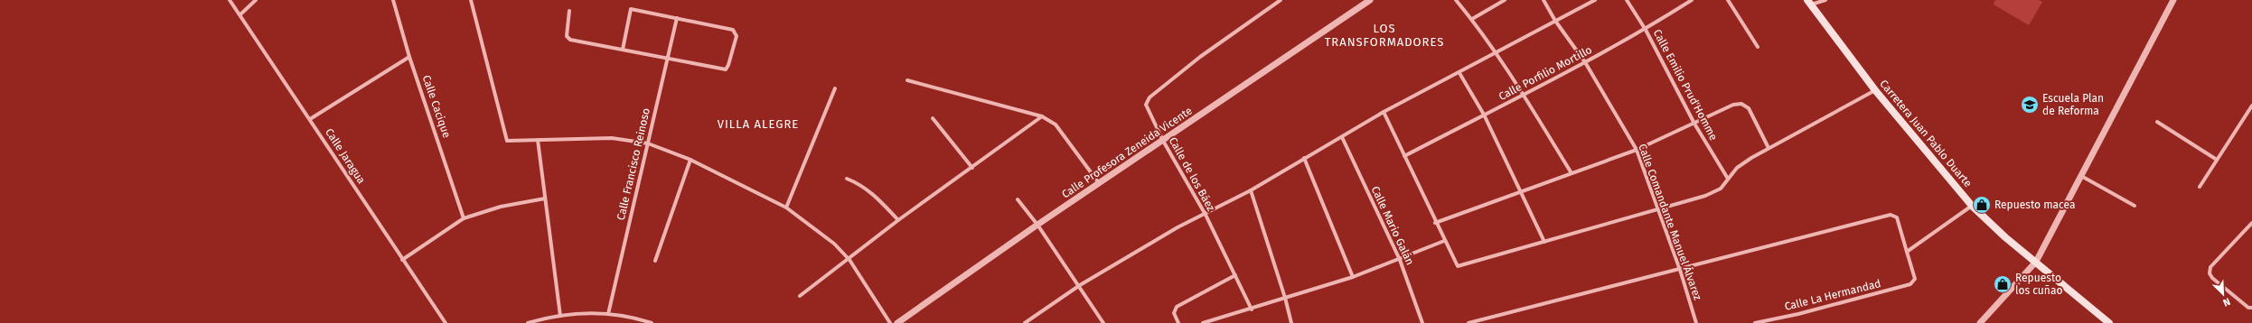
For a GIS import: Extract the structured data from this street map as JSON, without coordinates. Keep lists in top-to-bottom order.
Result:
{
  "streets": {
    "main road": ["Carretera Juan Pablo Duarte"],
    "street": [
      "Calle Porfilio Mortillo",
      "Calle Emilio Prud'Homme",
      "Calle Cacique",
      "Calle Profesora Zeneida Vicente",
      "Calle Jaragua",
      "Calle Francisco Reinoso",
      "Calle de los Báez",
      "Calle Comandante Manuel Álvarez",
      "Calle Mario Galán",
      "Calle La Hermandad"
    ]
  },
  "crossings": [
    ["Calle Porfilio Mortillo", "Calle Emilio Prud'Homme"],
    ["Calle Porfilio Mortillo", "Calle Comandante Manuel Álvarez"],
    ["Calle Profesora Zeneida Vicente", "Calle de los Báez"]
  ],
  "districts": ["LOS TRANSFORMADORES", "VILLA ALEGRE"],
  "places": {
    "school or university": ["Escuela Plan de Reforma"],
    "shop": ["Repuesto macea", "Repuesto los cuñao"]
  },
  "north": "bottom right"
}
